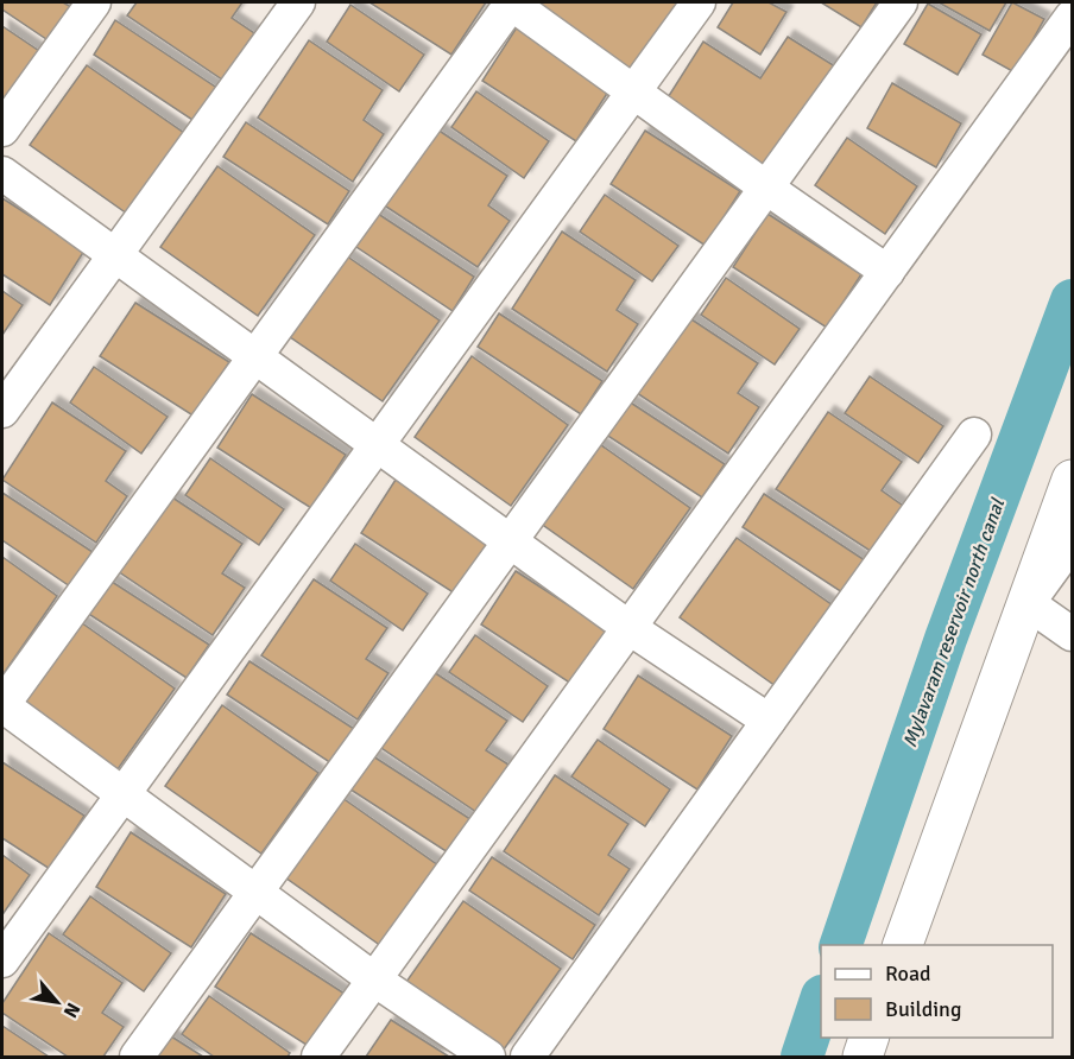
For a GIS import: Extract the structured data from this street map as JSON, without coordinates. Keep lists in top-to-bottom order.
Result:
{
  "water": ["Mylavaram reservoir north canal"],
  "legend": ["Road", "Building"],
  "north": "bottom right"
}
